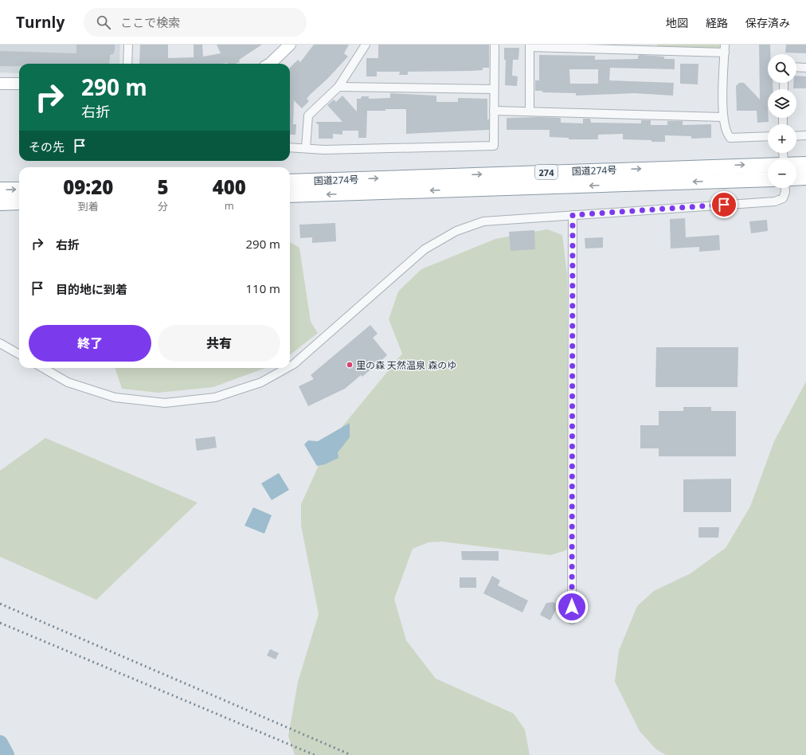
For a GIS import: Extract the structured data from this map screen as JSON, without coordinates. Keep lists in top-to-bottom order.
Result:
{
  "streets": {
    "highway": ["国道274号", "274"]
  },
  "places": ["里の森 天然温泉 森のゆ"],
  "page": {
    "header": "Turnly",
    "search": "ここで検索",
    "nav": ["地図", "経路", "保存済み"],
    "map_buttons": ["+", "−"],
    "turn": ["290 m", "右折"],
    "then": "その先",
    "eta": [
      "09:20",
      "到着",
      "5",
      "分",
      "400",
      "m"
    ],
    "list": [
      {
        "name": "右折",
        "value": "290 m"
      },
      {
        "name": "目的地に到着",
        "value": "110 m"
      }
    ],
    "buttons": ["終了", "共有"]
  }
}
